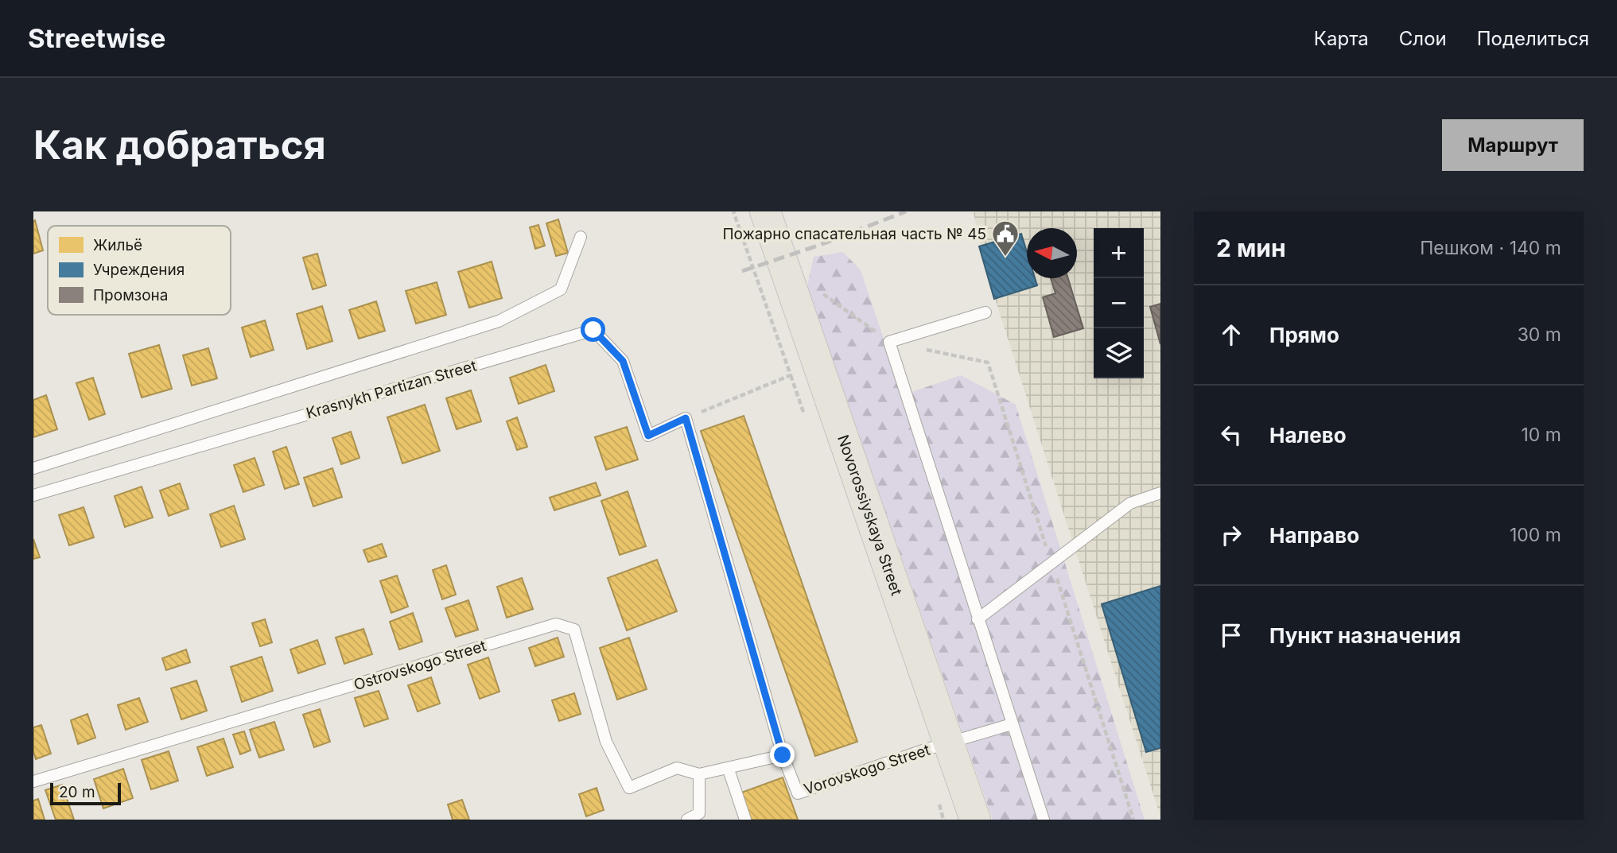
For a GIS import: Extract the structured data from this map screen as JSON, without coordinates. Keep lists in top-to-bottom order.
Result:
{
  "streets": {
    "main road": ["Novorossiyskaya Street"],
    "lane": ["Krasnykh Partizan Street", "Ostrovskogo Street", "Vorovskogo Street"]
  },
  "crossings": [
    ["Novorossiyskaya Street", "Vorovskogo Street"]
  ],
  "places": {
    "public building": ["Пожарно спасательная часть № 45"]
  },
  "legend": ["Жильё", "Учреждения", "Промзона"],
  "scale_bar": "20 m",
  "north": "left",
  "page": {
    "header": "Streetwise",
    "nav": ["Карта", "Слои", "Поделиться"],
    "buttons": "Маршрут",
    "title": "Как добраться",
    "heading": ["2 мин", "Пешком · 140 m"],
    "map_buttons": ["+", "−"],
    "list": [
      ["Прямо", "30 m"],
      ["Налево", "10 m"],
      ["Направо", "100 m"],
      "Пункт назначения"
    ],
    "scale": "20 m"
  }
}
